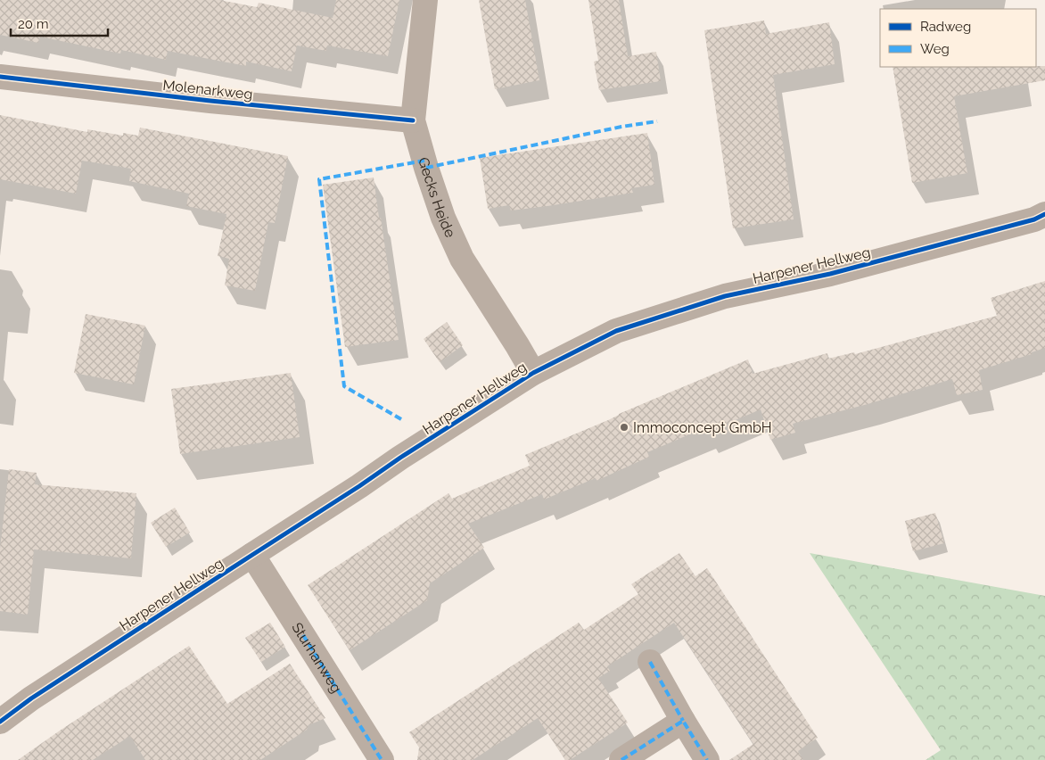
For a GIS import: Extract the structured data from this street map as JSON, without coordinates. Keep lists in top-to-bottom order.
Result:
{
  "streets": {
    "street": [
      "Molenarkweg",
      "Gecks Heide",
      "Harpener Hellweg",
      "Sturhanweg"
    ]
  },
  "crossings": [
    ["Molenarkweg", "Gecks Heide"],
    ["Gecks Heide", "Harpener Hellweg"],
    ["Harpener Hellweg", "Sturhanweg"]
  ],
  "places": ["Immoconcept GmbH"],
  "legend": ["Radweg", "Weg"],
  "scale_bar": "20 m"
}
